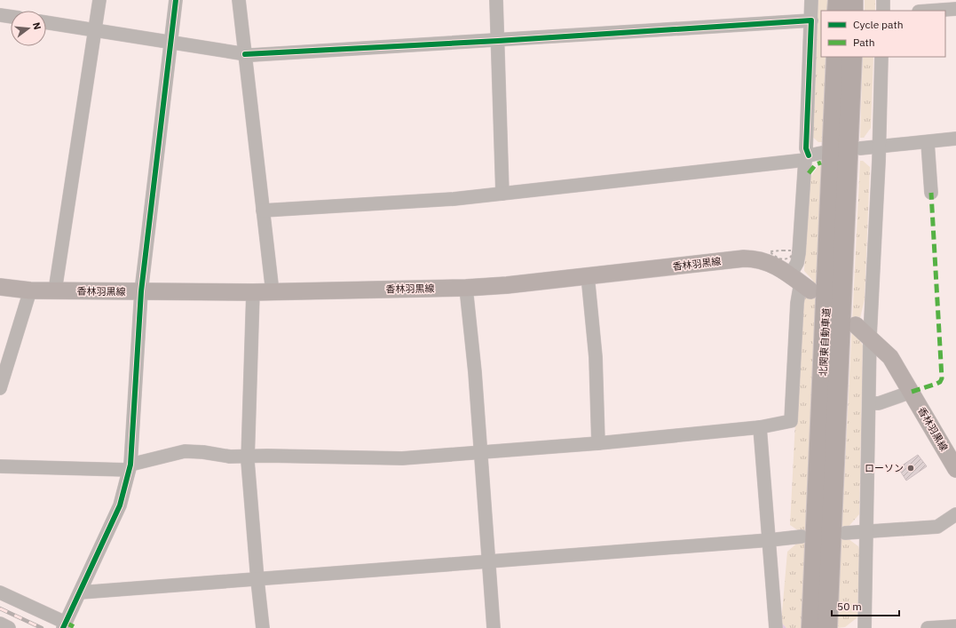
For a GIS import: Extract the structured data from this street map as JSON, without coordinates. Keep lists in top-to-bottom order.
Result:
{
  "streets": {
    "highway": ["北関東自動車道"],
    "main road": ["香林羽黒線"]
  },
  "places": ["ローソン"],
  "legend": ["Cycle path", "Path"],
  "scale_bar": "50 m",
  "north": "right"
}
